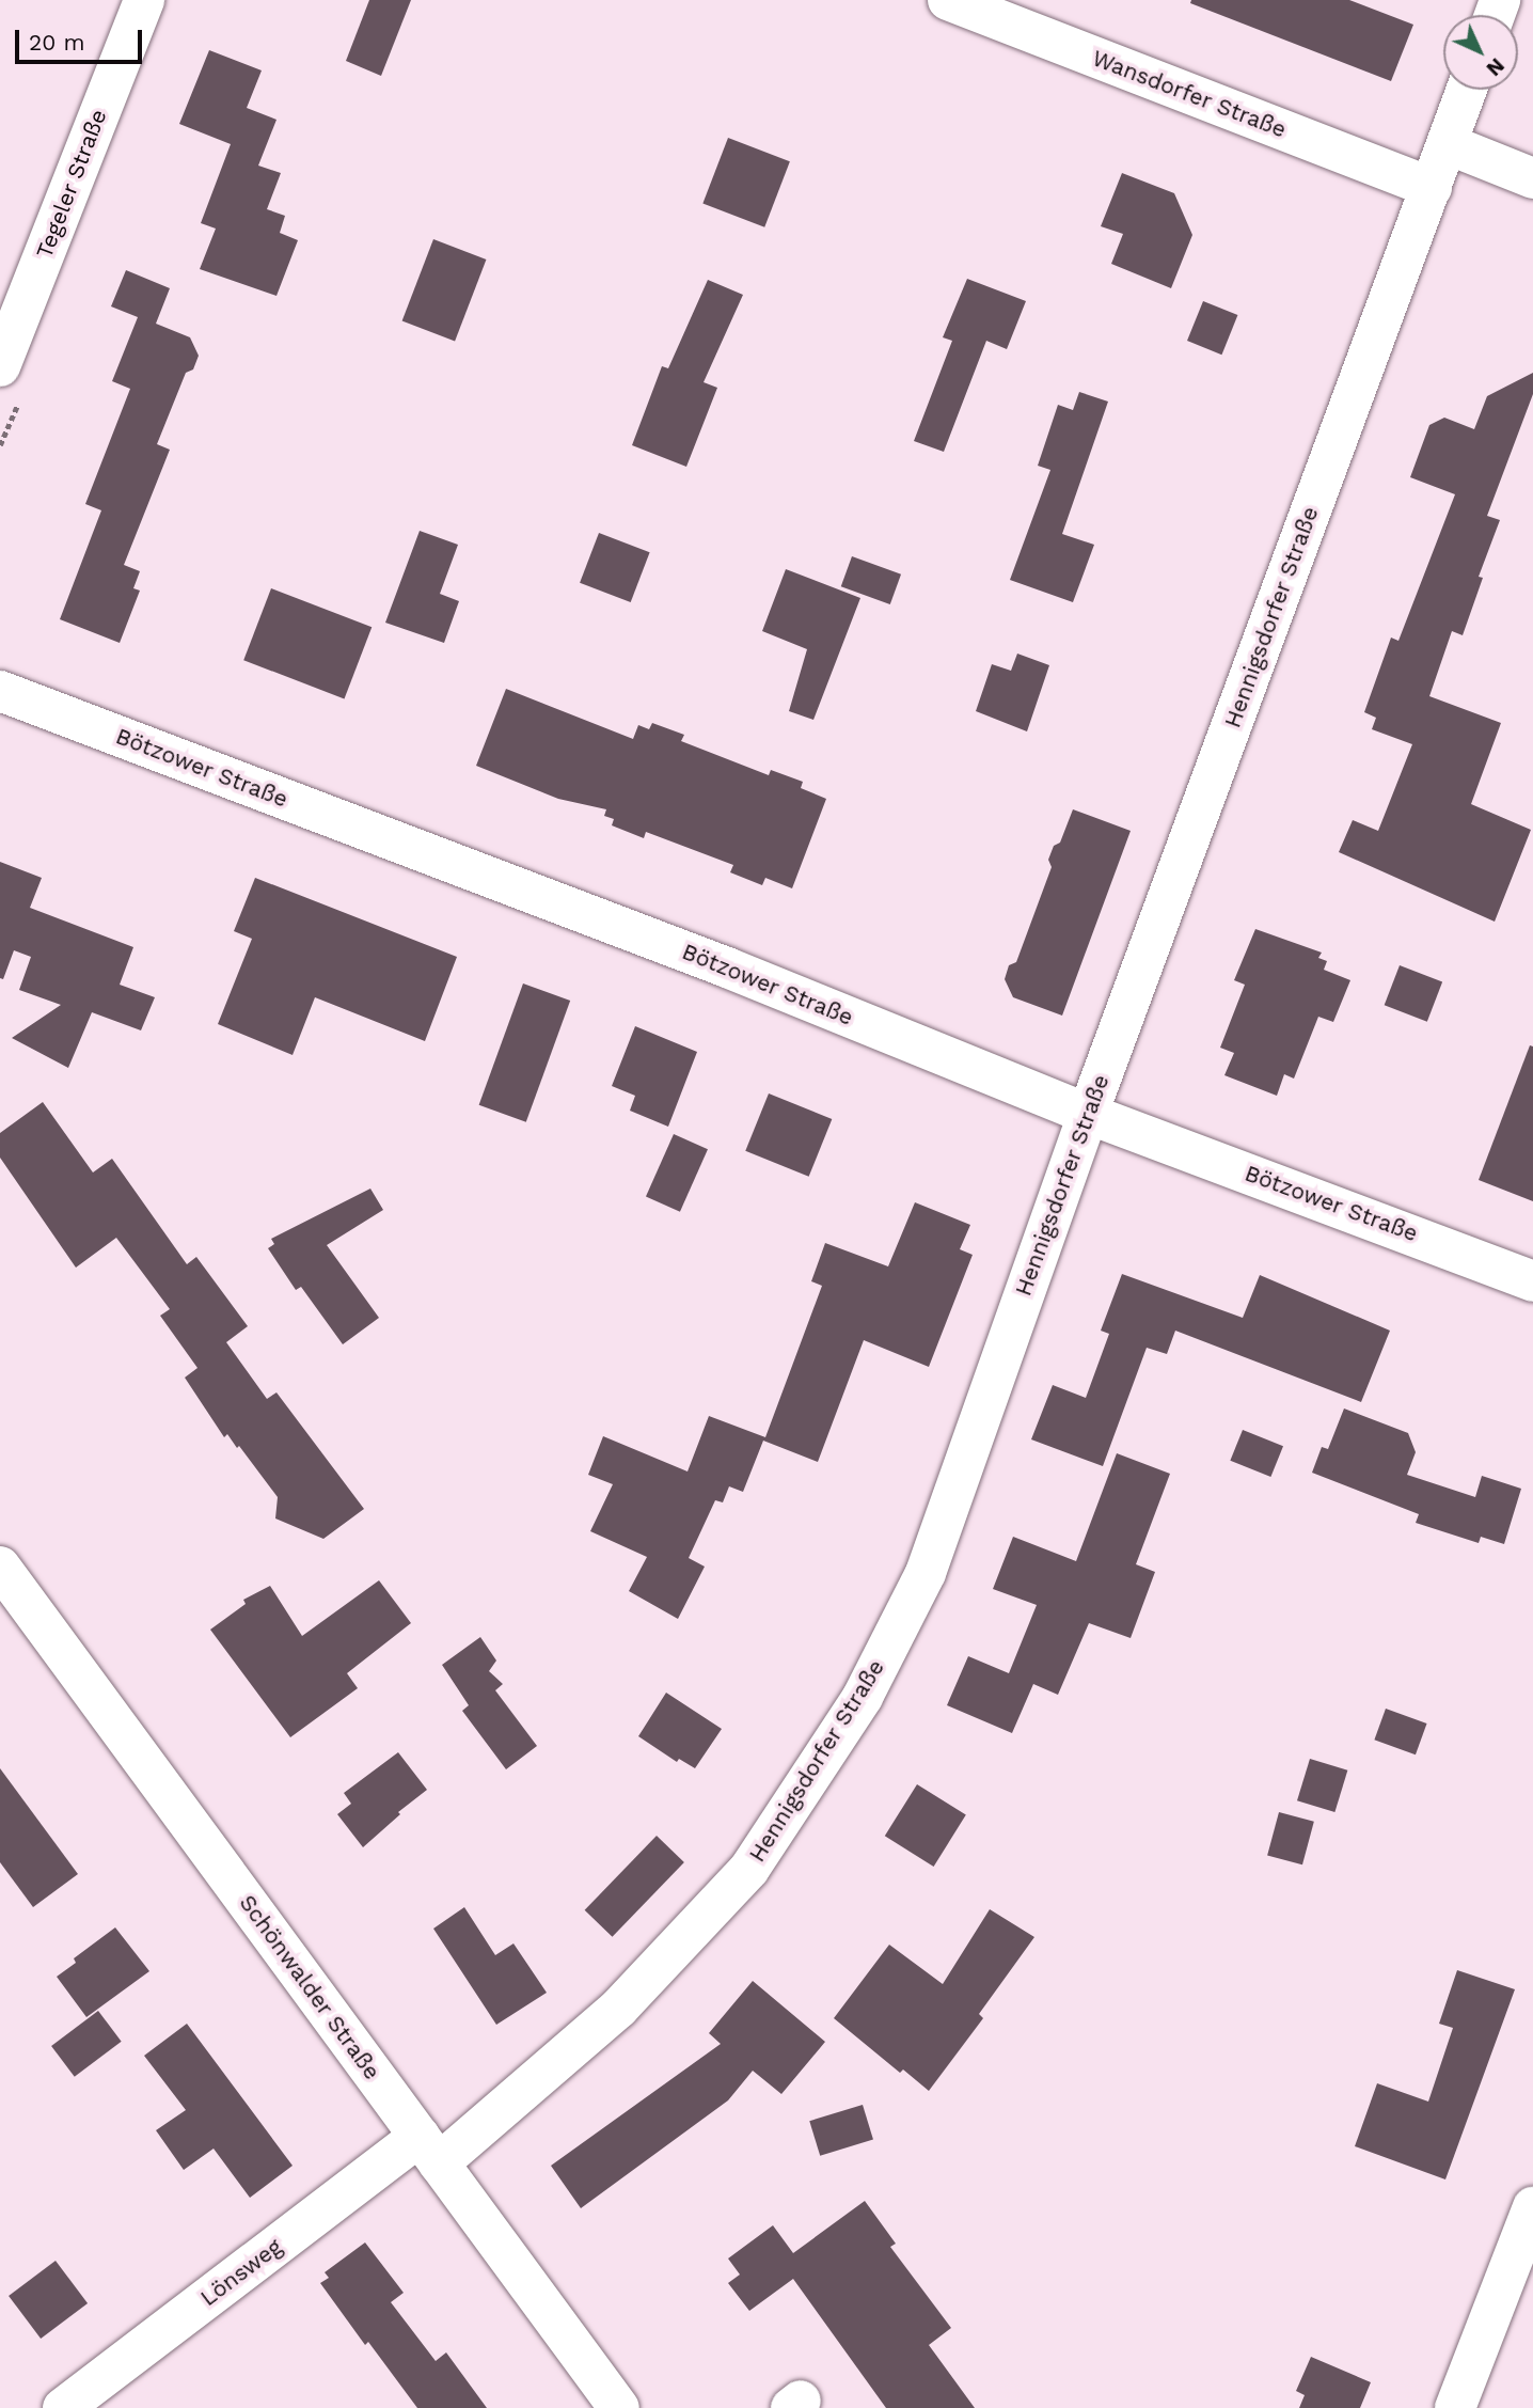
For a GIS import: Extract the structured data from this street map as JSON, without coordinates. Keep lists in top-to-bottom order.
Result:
{
  "streets": {
    "street": [
      "Wansdorfer Straße",
      "Tegeler Straße",
      "Hennigsdorfer Straße",
      "Bötzower Straße",
      "Schönwalder Straße",
      "Lönsweg"
    ]
  },
  "crossings": [
    ["Wansdorfer Straße", "Hennigsdorfer Straße"],
    ["Hennigsdorfer Straße", "Bötzower Straße"],
    ["Hennigsdorfer Straße", "Schönwalder Straße"],
    ["Hennigsdorfer Straße", "Lönsweg"],
    ["Schönwalder Straße", "Lönsweg"]
  ],
  "scale_bar": "20 m",
  "north": "bottom right"
}
